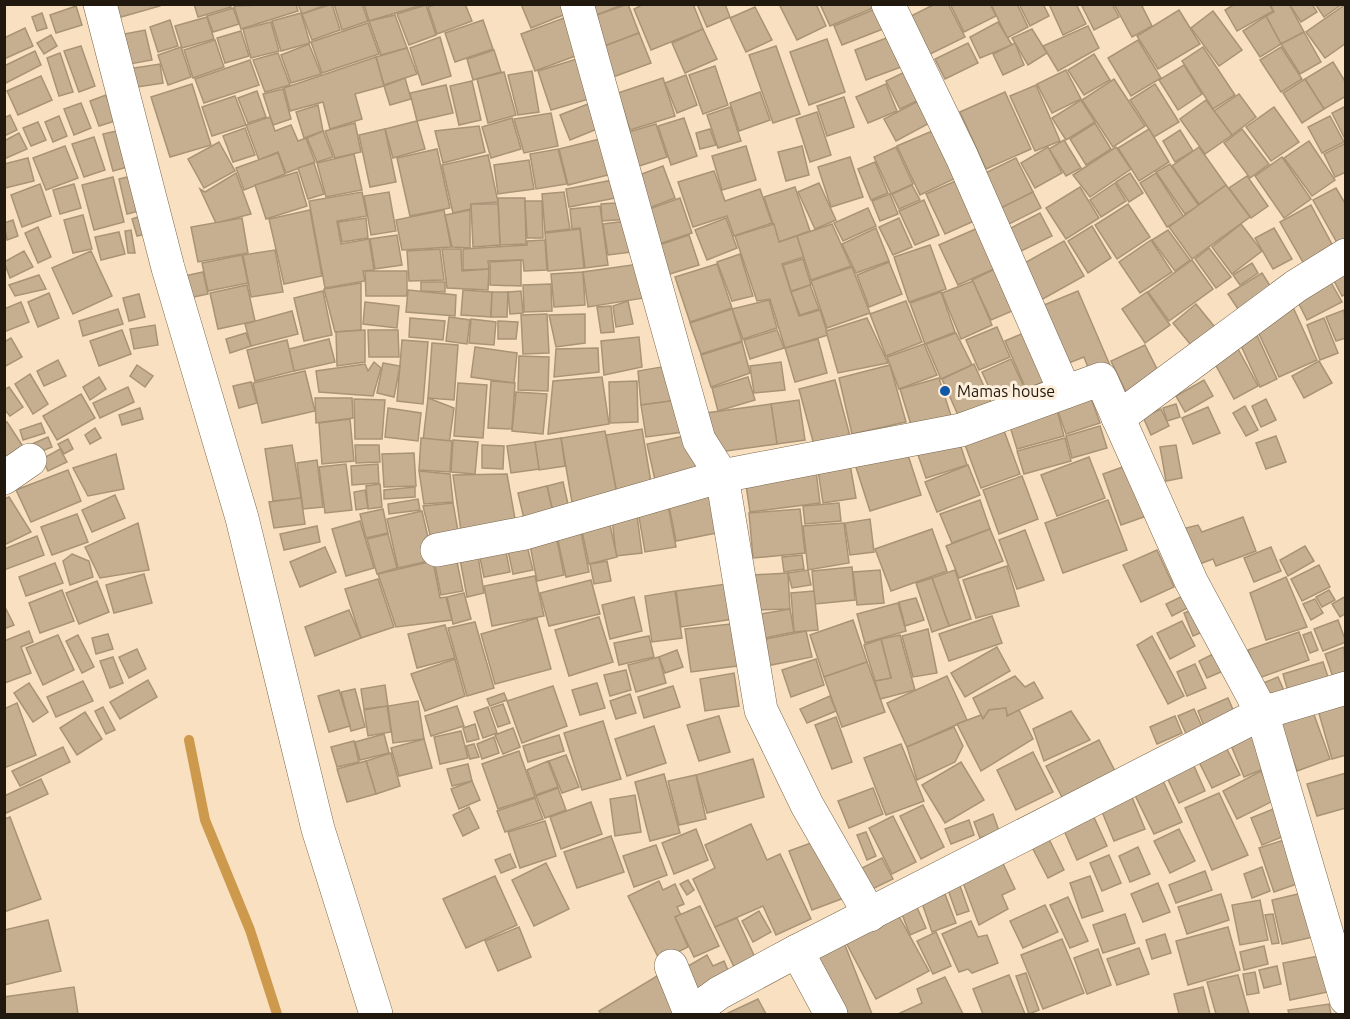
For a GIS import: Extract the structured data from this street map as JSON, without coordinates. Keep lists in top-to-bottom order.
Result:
{
  "places": ["Mamas house"]
}
